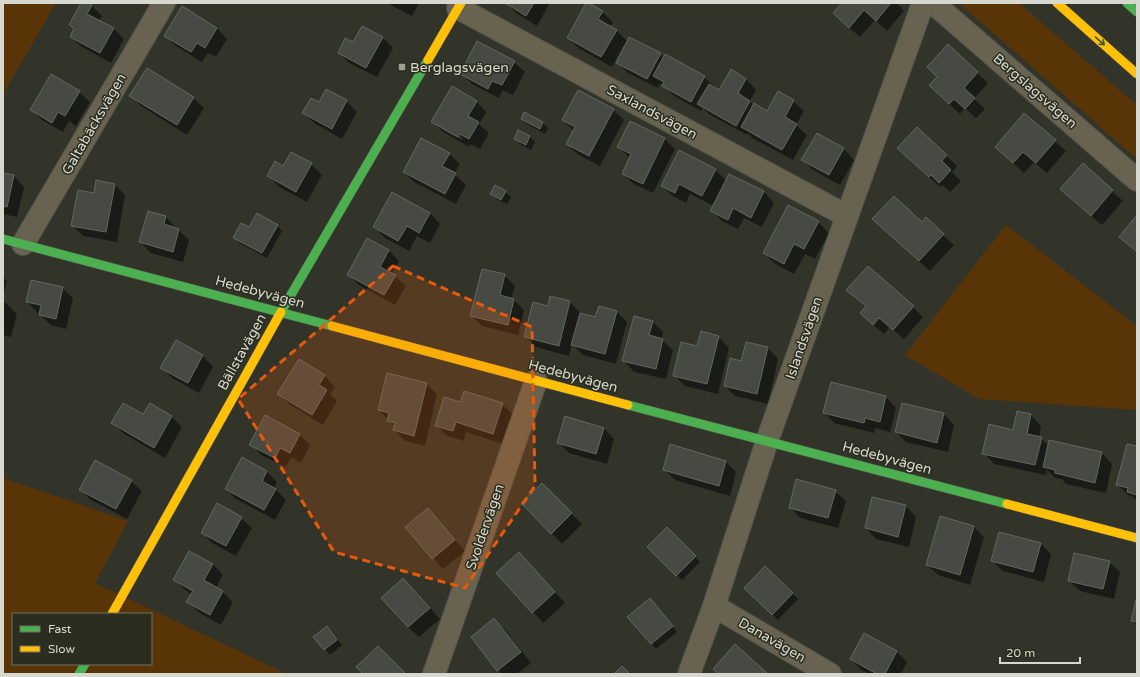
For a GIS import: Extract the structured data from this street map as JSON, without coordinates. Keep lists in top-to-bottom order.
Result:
{
  "streets": {
    "street": [
      "Bergslagsvägen",
      "Saxlandsvägen",
      "Galtabäcksvägen",
      "Hedebyvägen",
      "Islandsvägen",
      "Bällstavägen",
      "Svoldervägen",
      "Danavägen"
    ]
  },
  "crossings": [
    ["Saxlandsvägen", "Islandsvägen"],
    ["Saxlandsvägen", "Bällstavägen"],
    ["Galtabäcksvägen", "Hedebyvägen"],
    ["Hedebyvägen", "Islandsvägen"],
    ["Hedebyvägen", "Bällstavägen"],
    ["Hedebyvägen", "Svoldervägen"],
    ["Islandsvägen", "Danavägen"]
  ],
  "places": {
    "transit": ["Berglagsvägen"]
  },
  "legend": ["Fast", "Slow"],
  "scale_bar": "20 m"
}
